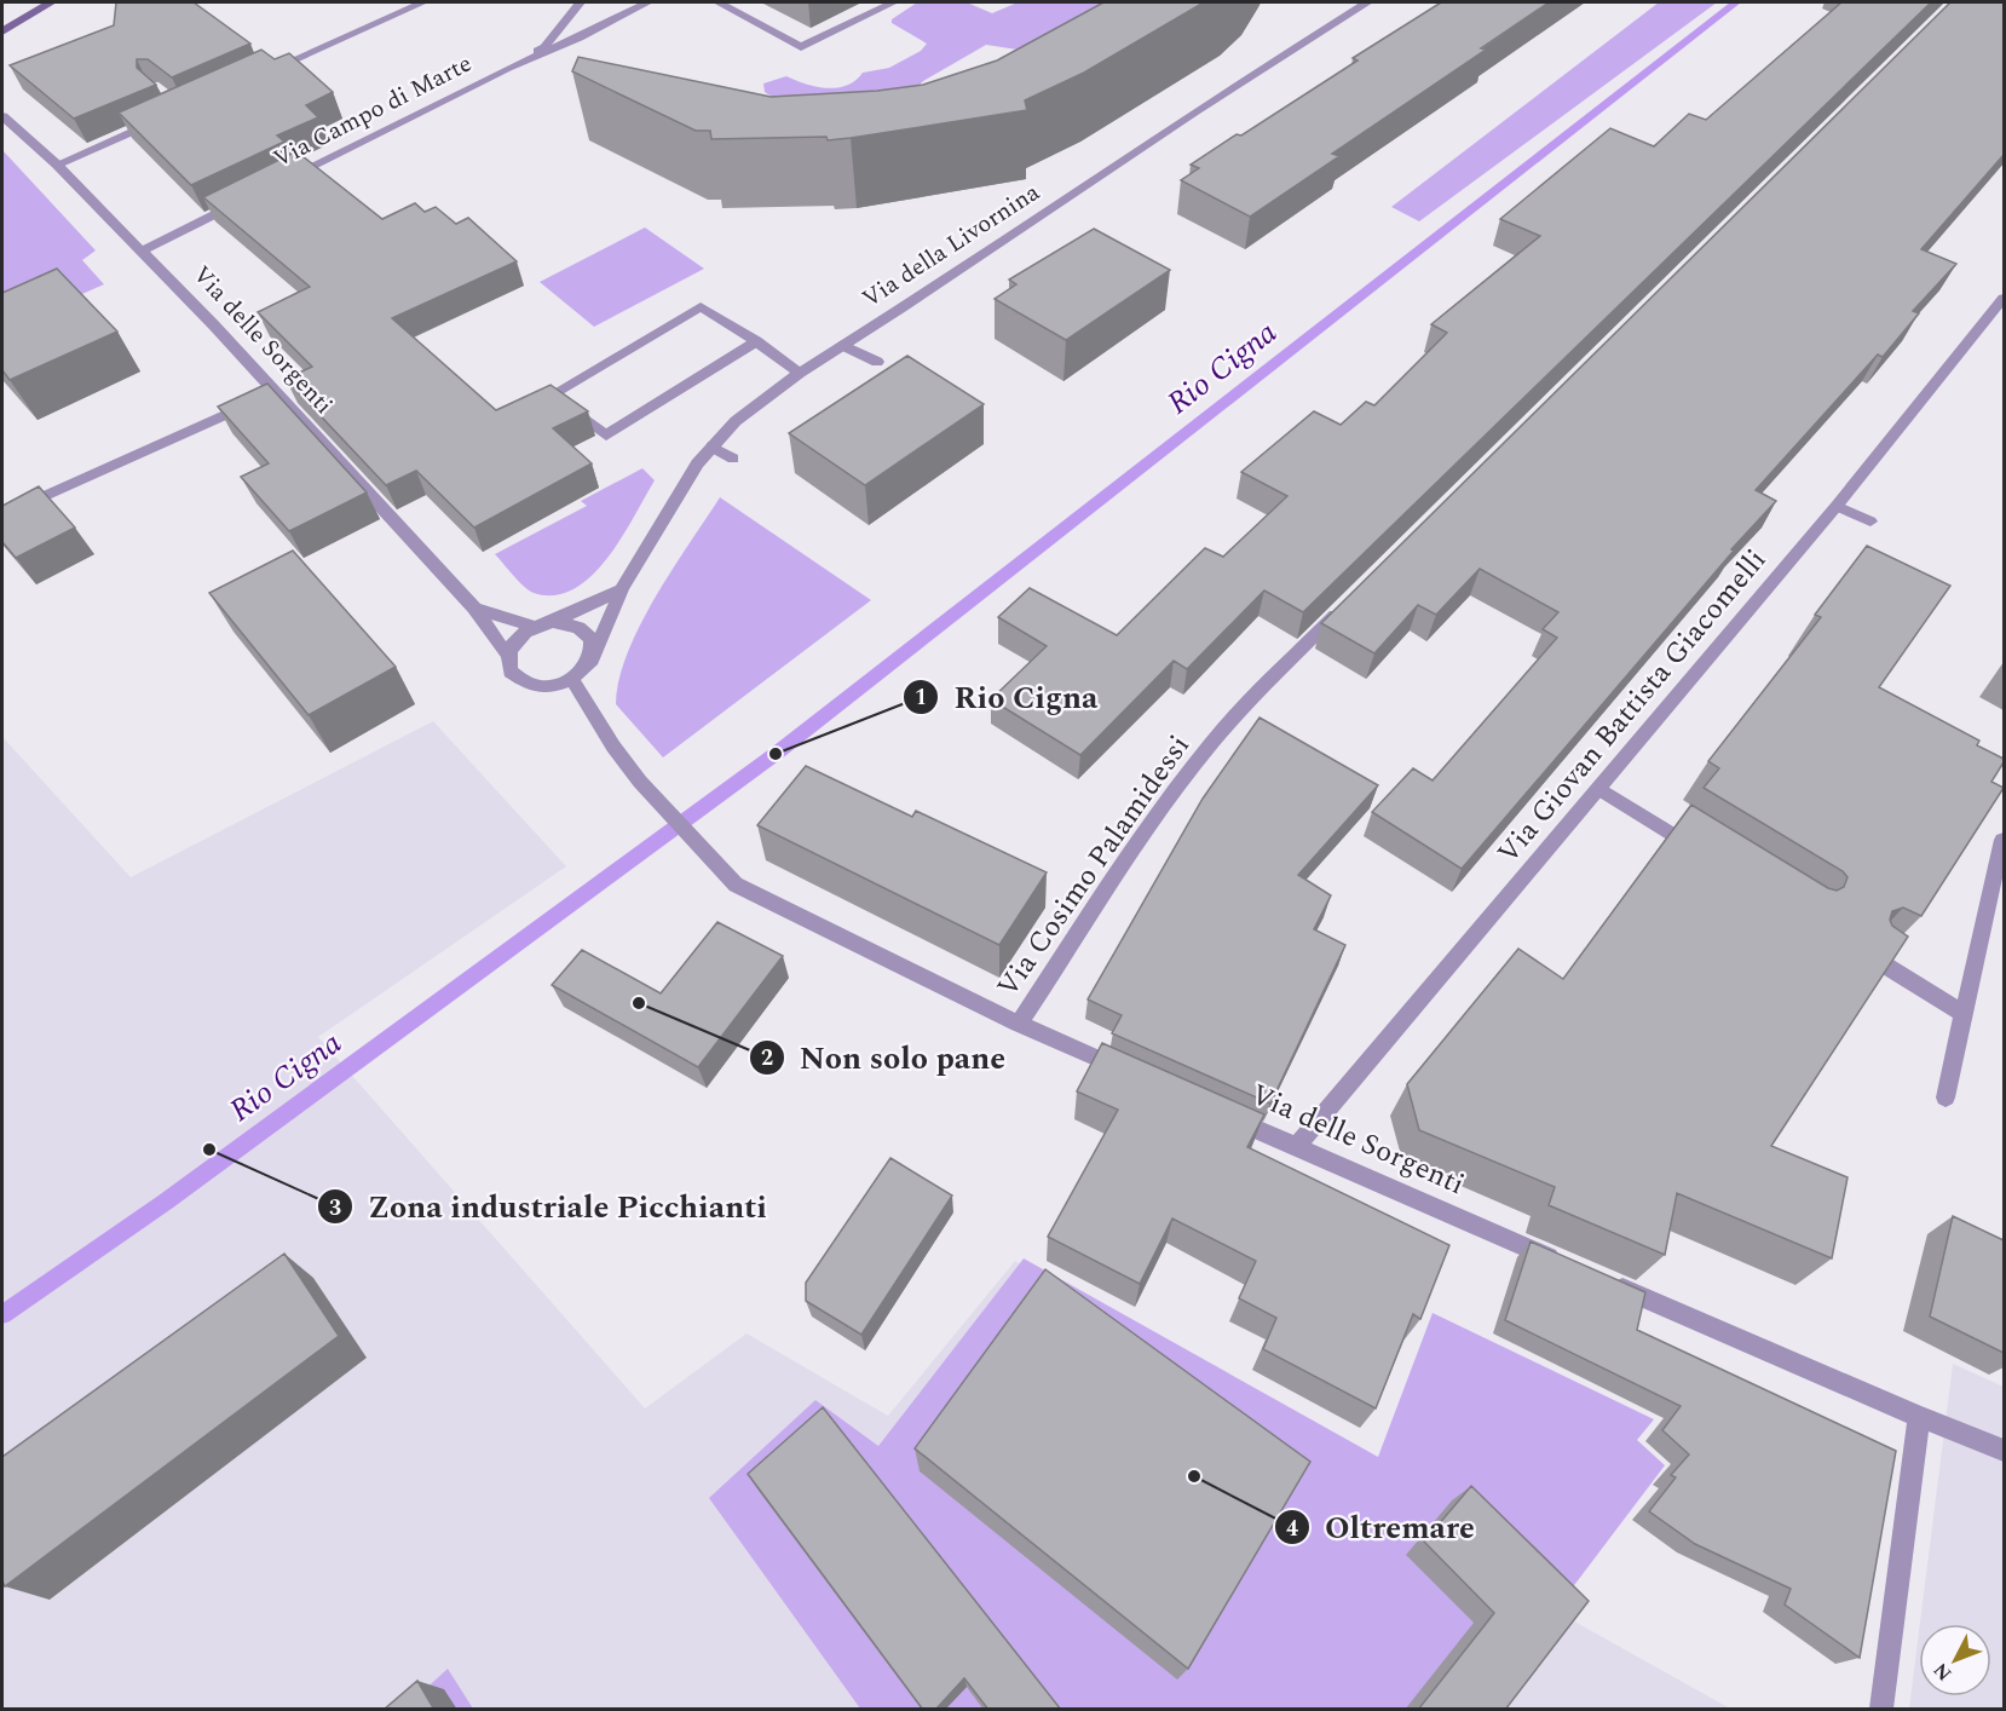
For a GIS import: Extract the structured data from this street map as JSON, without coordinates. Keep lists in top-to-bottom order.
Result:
{
  "streets": {
    "street": [
      "Via Campo di Marte",
      "Via della Livornina",
      "Via delle Sorgenti",
      "Via Giovan Battista Giacomelli",
      "Via Cosimo Palamidessi"
    ]
  },
  "crossings": [
    ["Via della Livornina", "Via delle Sorgenti"],
    ["Via delle Sorgenti", "Via Giovan Battista Giacomelli"]
  ],
  "water": ["Rio Cigna"],
  "places": [
    "Rio Cigna",
    "Non solo pane",
    "Zona industriale Picchianti",
    "Oltremare"
  ],
  "north": "bottom left"
}
